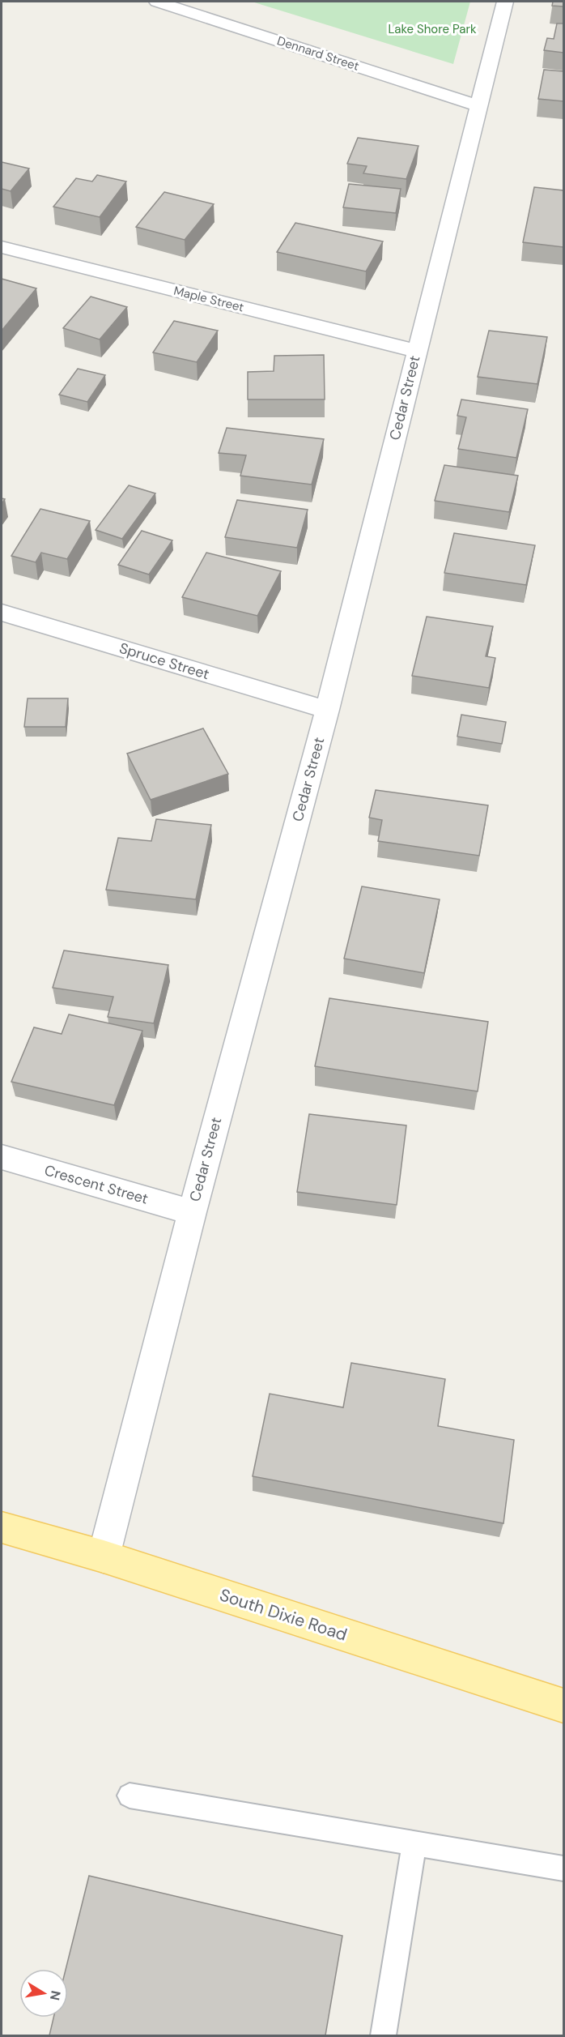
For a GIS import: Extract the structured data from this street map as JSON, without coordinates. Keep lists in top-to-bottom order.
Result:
{
  "streets": {
    "main road": ["South Dixie Road"],
    "street": [
      "Dennard Street",
      "Maple Street",
      "Cedar Street",
      "Spruce Street",
      "Crescent Street"
    ]
  },
  "crossings": [
    ["Dennard Street", "Cedar Street"],
    ["Maple Street", "Cedar Street"],
    ["Cedar Street", "Spruce Street"],
    ["Cedar Street", "Crescent Street"],
    ["Cedar Street", "South Dixie Road"]
  ],
  "parks": ["Lake Shore Park"],
  "north": "right"
}
